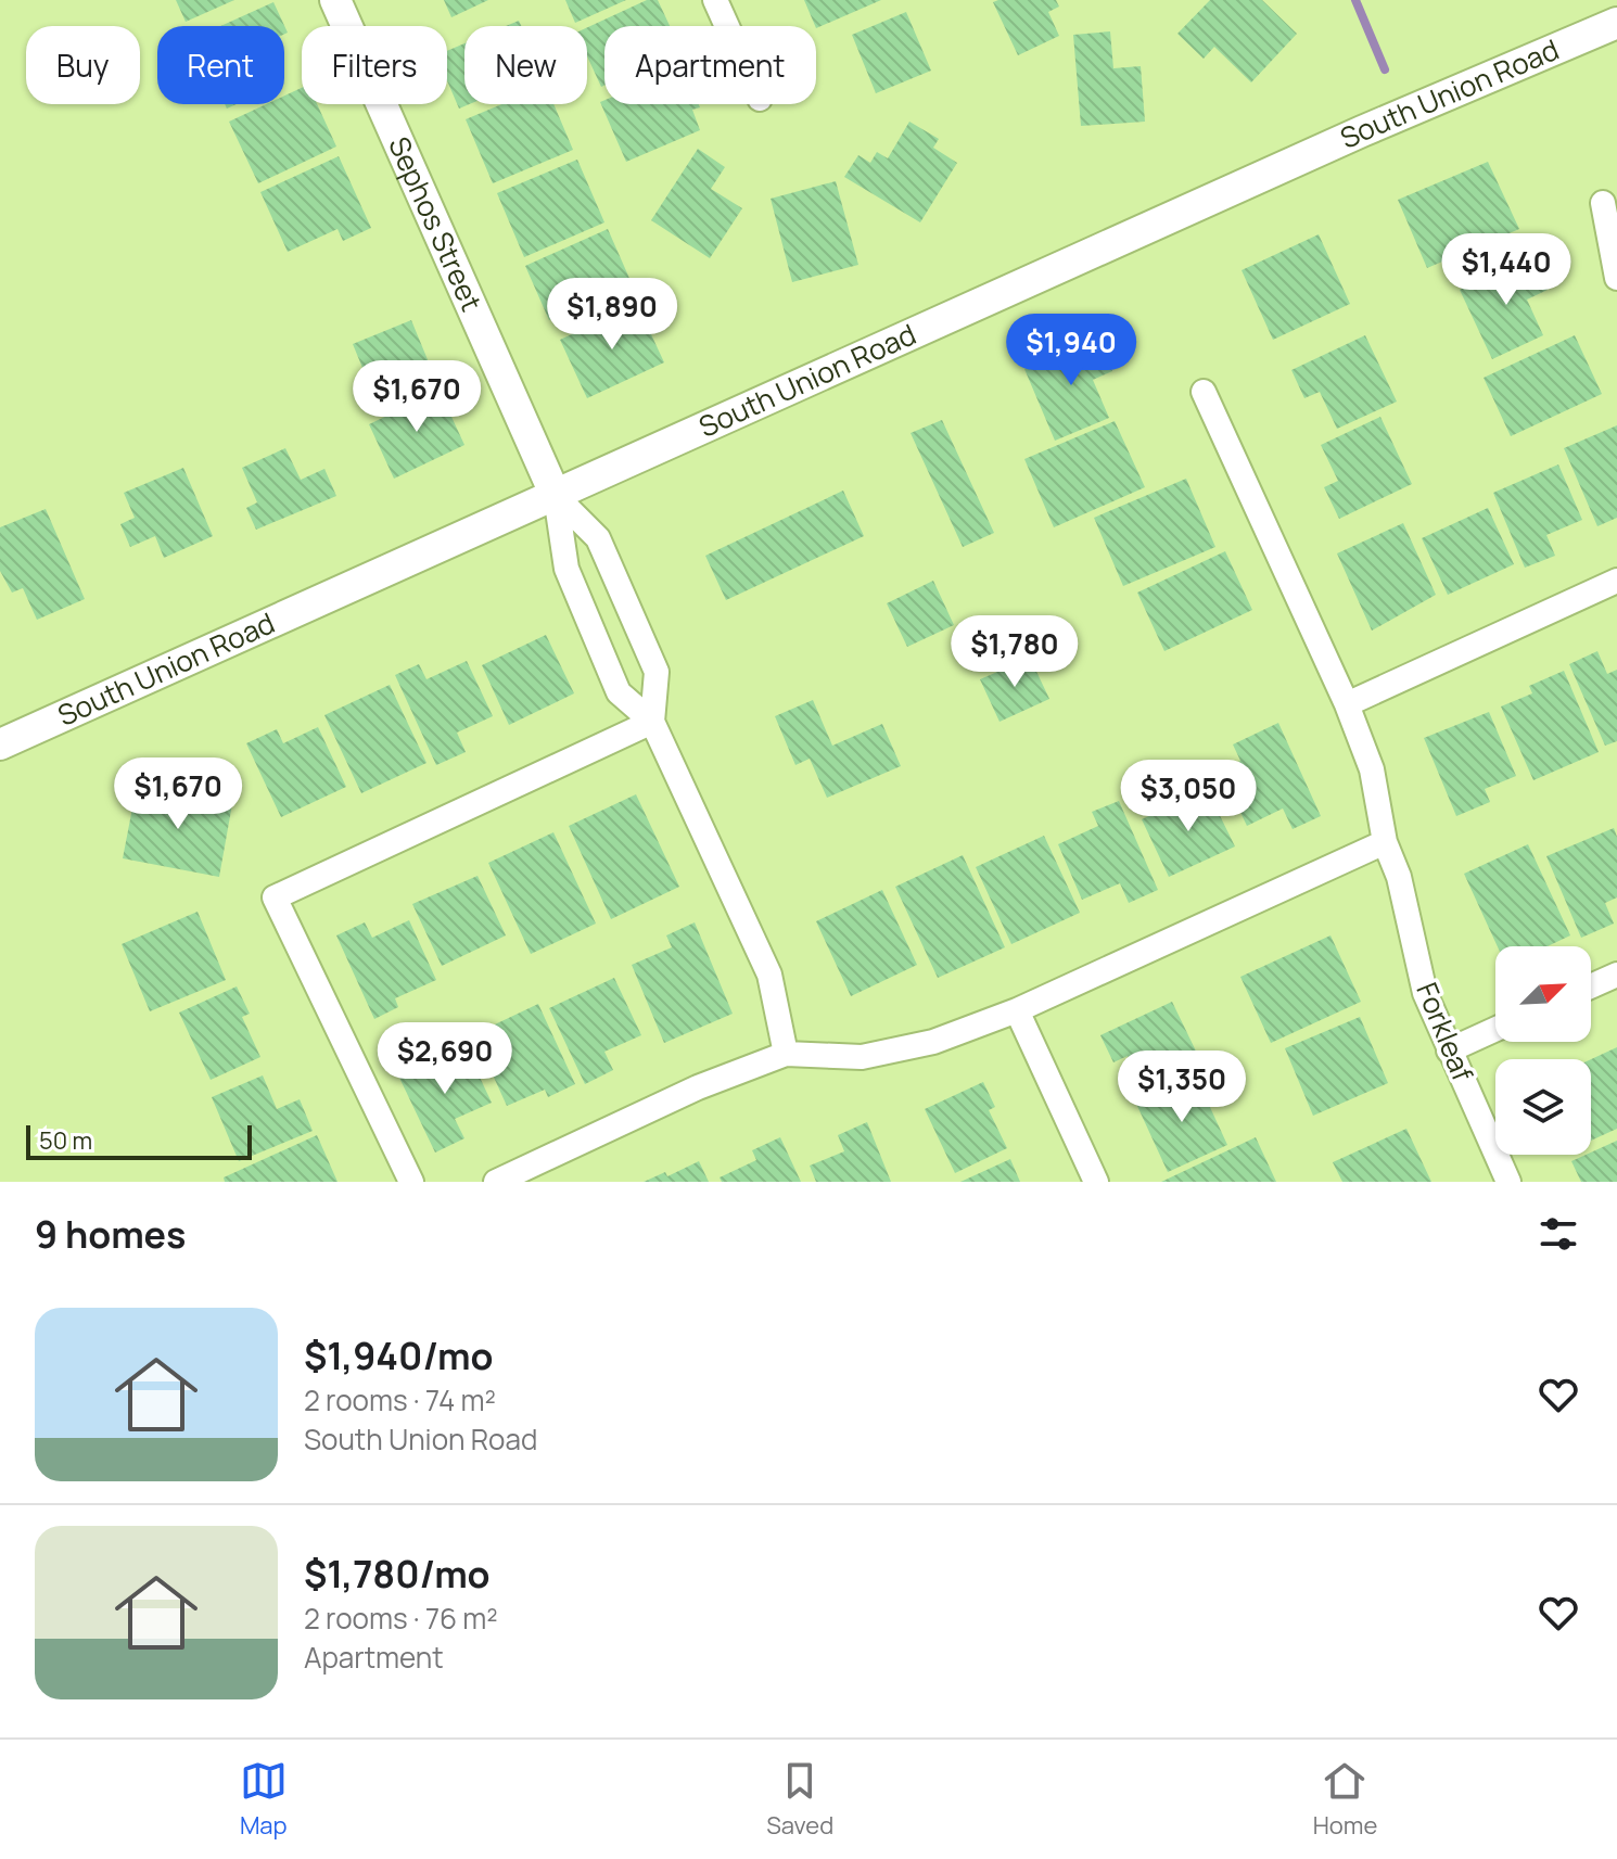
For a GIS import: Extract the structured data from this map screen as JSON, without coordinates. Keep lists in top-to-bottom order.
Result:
{
  "streets": {
    "street": ["South Union Road", "Sephos Street", "Forkleaf"]
  },
  "crossings": [
    ["South Union Road", "Sephos Street"]
  ],
  "scale_bar": "50 m",
  "north": "top right",
  "page": {
    "chip": [
      "Buy",
      "Rent",
      "Filters",
      "New",
      "Apartment"
    ],
    "price": [
      "$1,440",
      "$1,890",
      "$1,940",
      "$1,670",
      "$1,780",
      "$1,670",
      "$3,050",
      "$2,690",
      "$1,350"
    ],
    "scale": "50 m",
    "heading": "9 homes",
    "list": [
      {
        "name": "$1,940/mo",
        "note": "2 rooms · 74 m² · South Union Road"
      },
      {
        "name": "$1,780/mo",
        "note": "2 rooms · 76 m² · Apartment"
      }
    ],
    "tabs": ["Map", "Saved", "Home"]
  }
}
